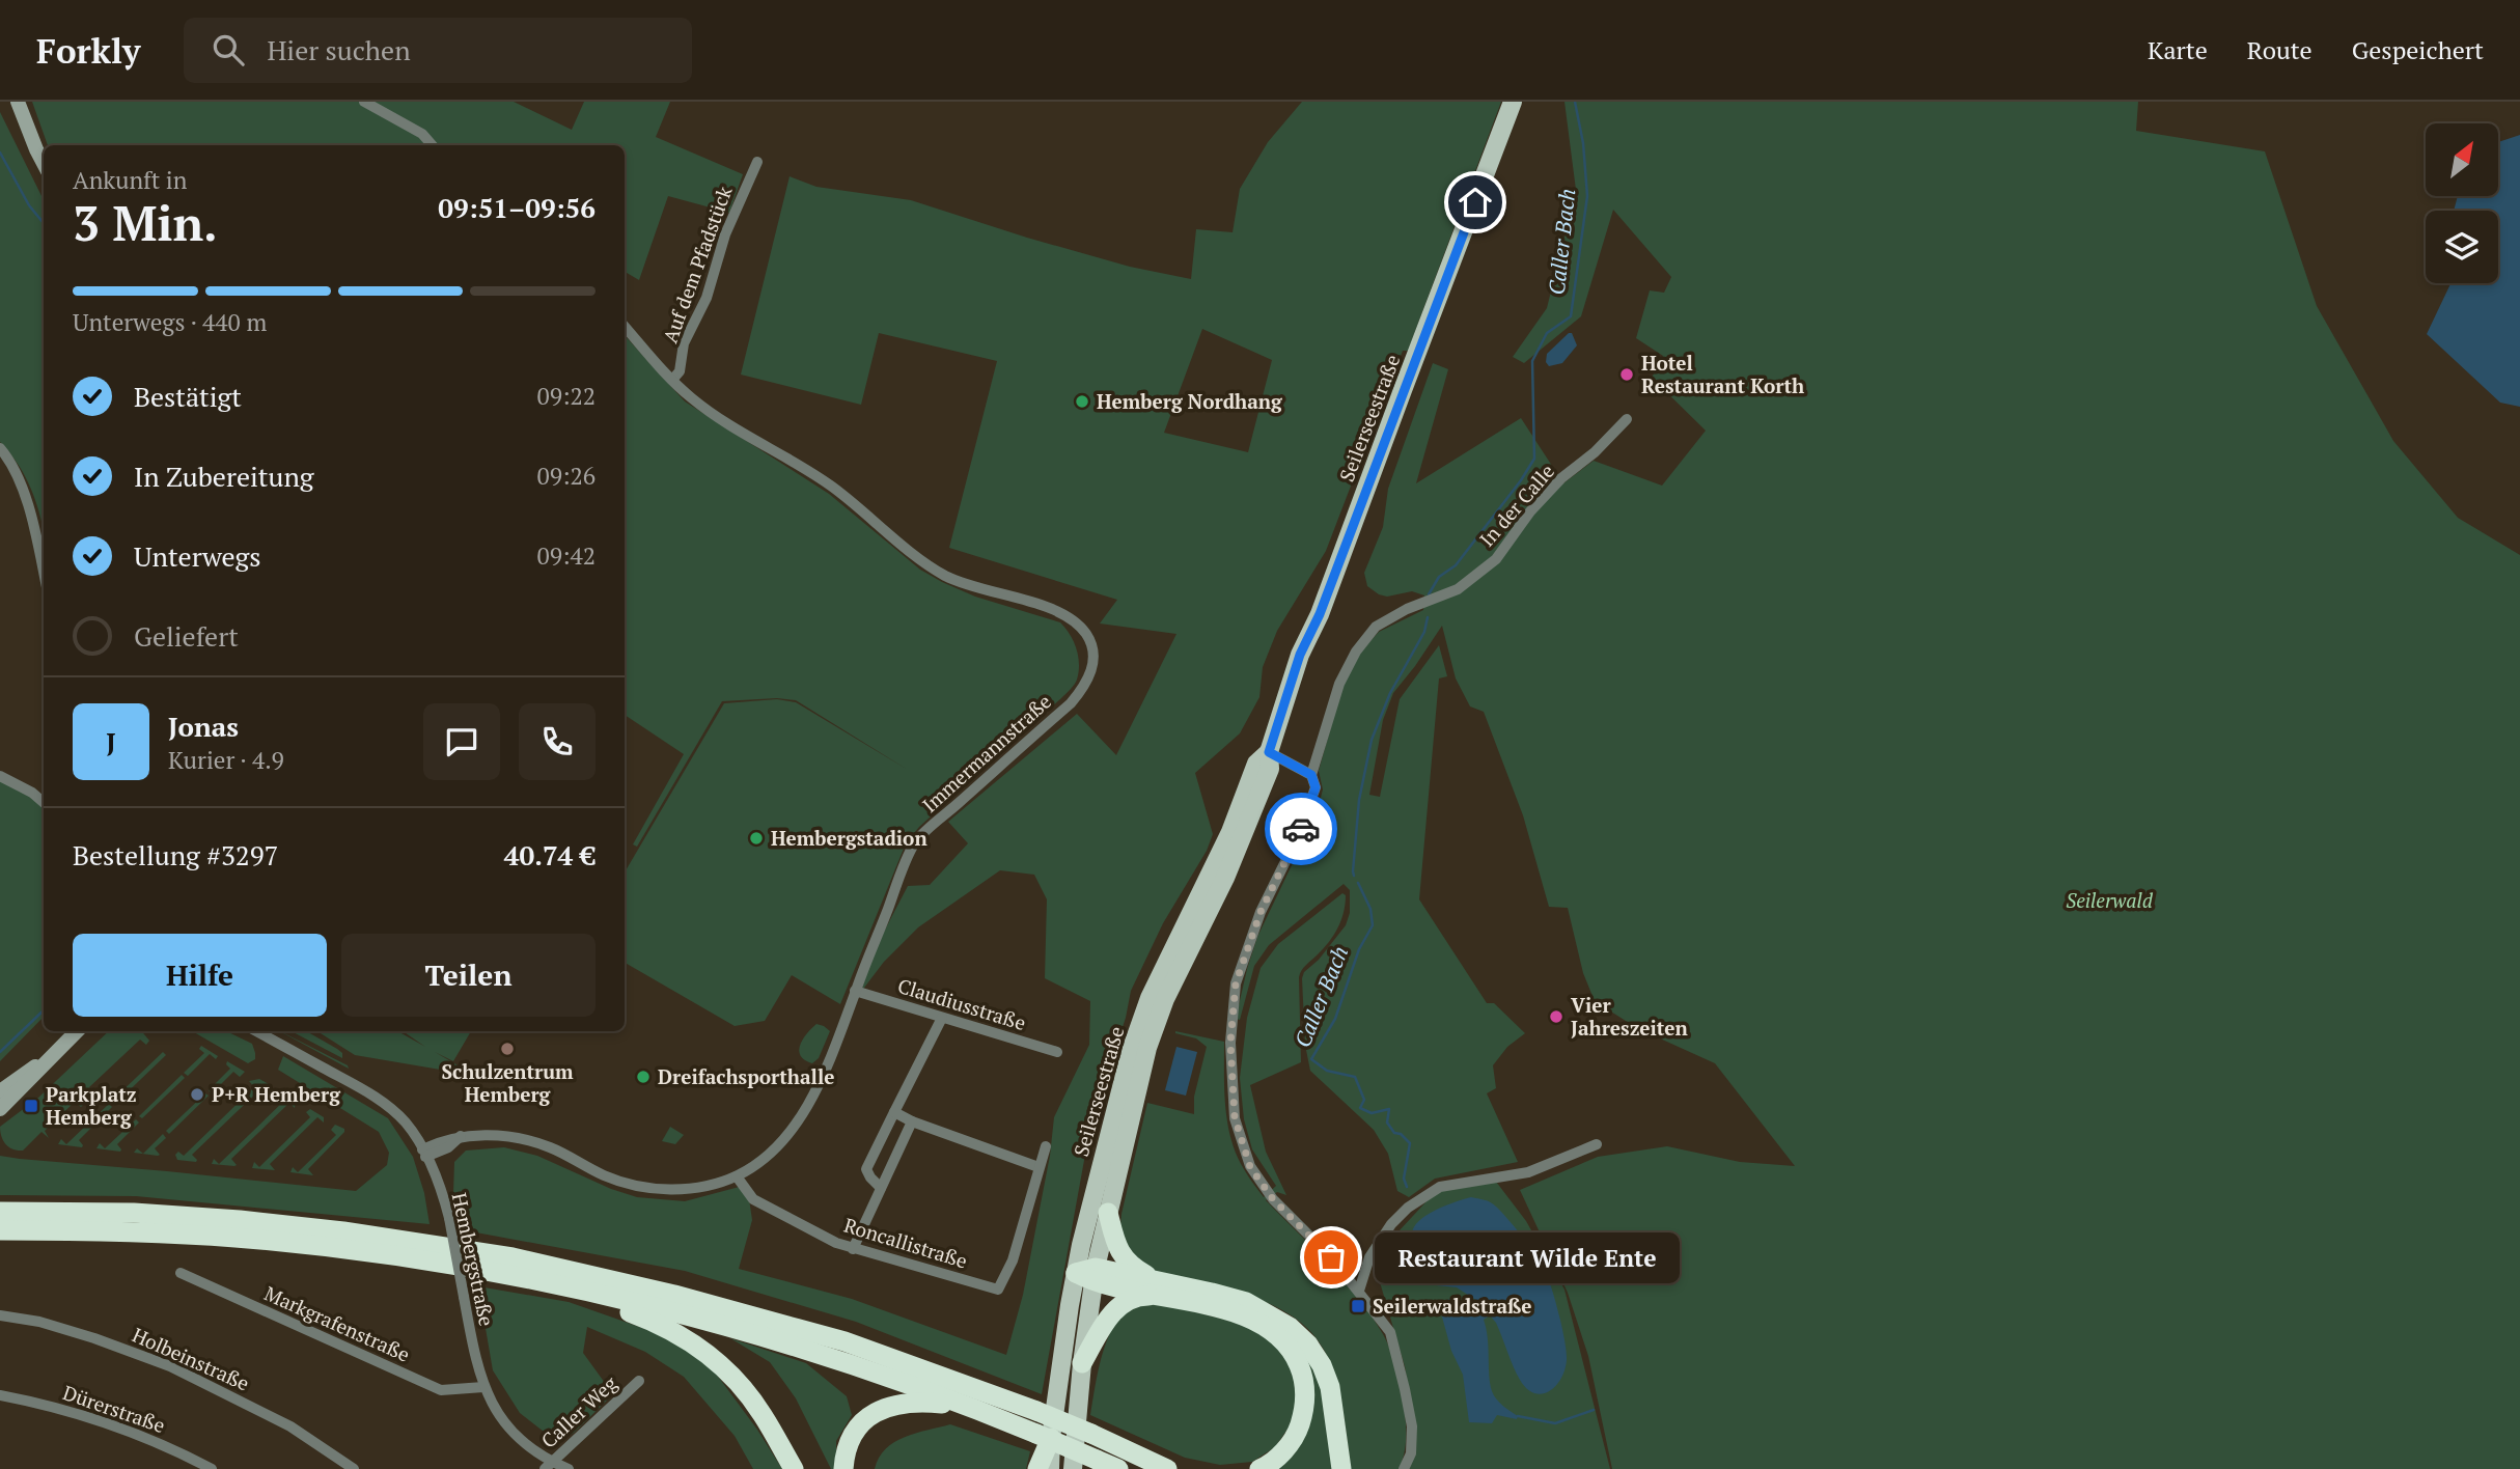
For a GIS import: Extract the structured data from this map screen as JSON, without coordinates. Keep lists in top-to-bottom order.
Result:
{
  "streets": {
    "main road": ["Seilerseestraße"],
    "street": [
      "Auf dem Pfadstück",
      "In der Calle",
      "Immermannstraße",
      "Claudiusstraße",
      "Roncallistraße",
      "Hembergstraße",
      "Markgrafenstraße",
      "Holbeinstraße",
      "Dürerstraße",
      "Caller Weg"
    ]
  },
  "crossings": [
    ["Auf dem Pfadstück", "Immermannstraße"],
    ["Immermannstraße", "Claudiusstraße"],
    ["Immermannstraße", "Roncallistraße"],
    ["Immermannstraße", "Hembergstraße"],
    ["Hembergstraße", "Markgrafenstraße"],
    ["Hembergstraße", "Caller Weg"]
  ],
  "water": ["Caller Bach"],
  "parks": ["Seilerwald"],
  "places": {
    "other": [
      "Hotel Restaurant Korth",
      "Hemberg Nordhang",
      "Hembergstadion",
      "Vier Jahreszeiten",
      "Schulzentrum Hemberg",
      "Dreifachsporthalle",
      "P+R Hemberg",
      "Restaurant Wilde Ente"
    ],
    "transit": ["Parkplatz Hemberg", "Seilerwaldstraße"]
  },
  "north": "top right",
  "page": {
    "header": "Forkly",
    "search": "Hier suchen",
    "nav": ["Karte", "Route", "Gespeichert"],
    "heading": ["3 Min.", "Ankunft in", "09:51–09:56"],
    "panel": [
      "Jonas",
      "Kurier · 4.9",
      "Bestellung #3297",
      "40.74 €"
    ],
    "bar": "Unterwegs · 440 m",
    "list": [
      ["Bestätigt", "09:22"],
      ["In Zubereitung", "09:26"],
      ["Unterwegs", "09:42"],
      "Geliefert"
    ],
    "round": "J",
    "buttons": ["Hilfe", "Teilen"],
    "bubble": "Restaurant Wilde Ente"
  }
}
